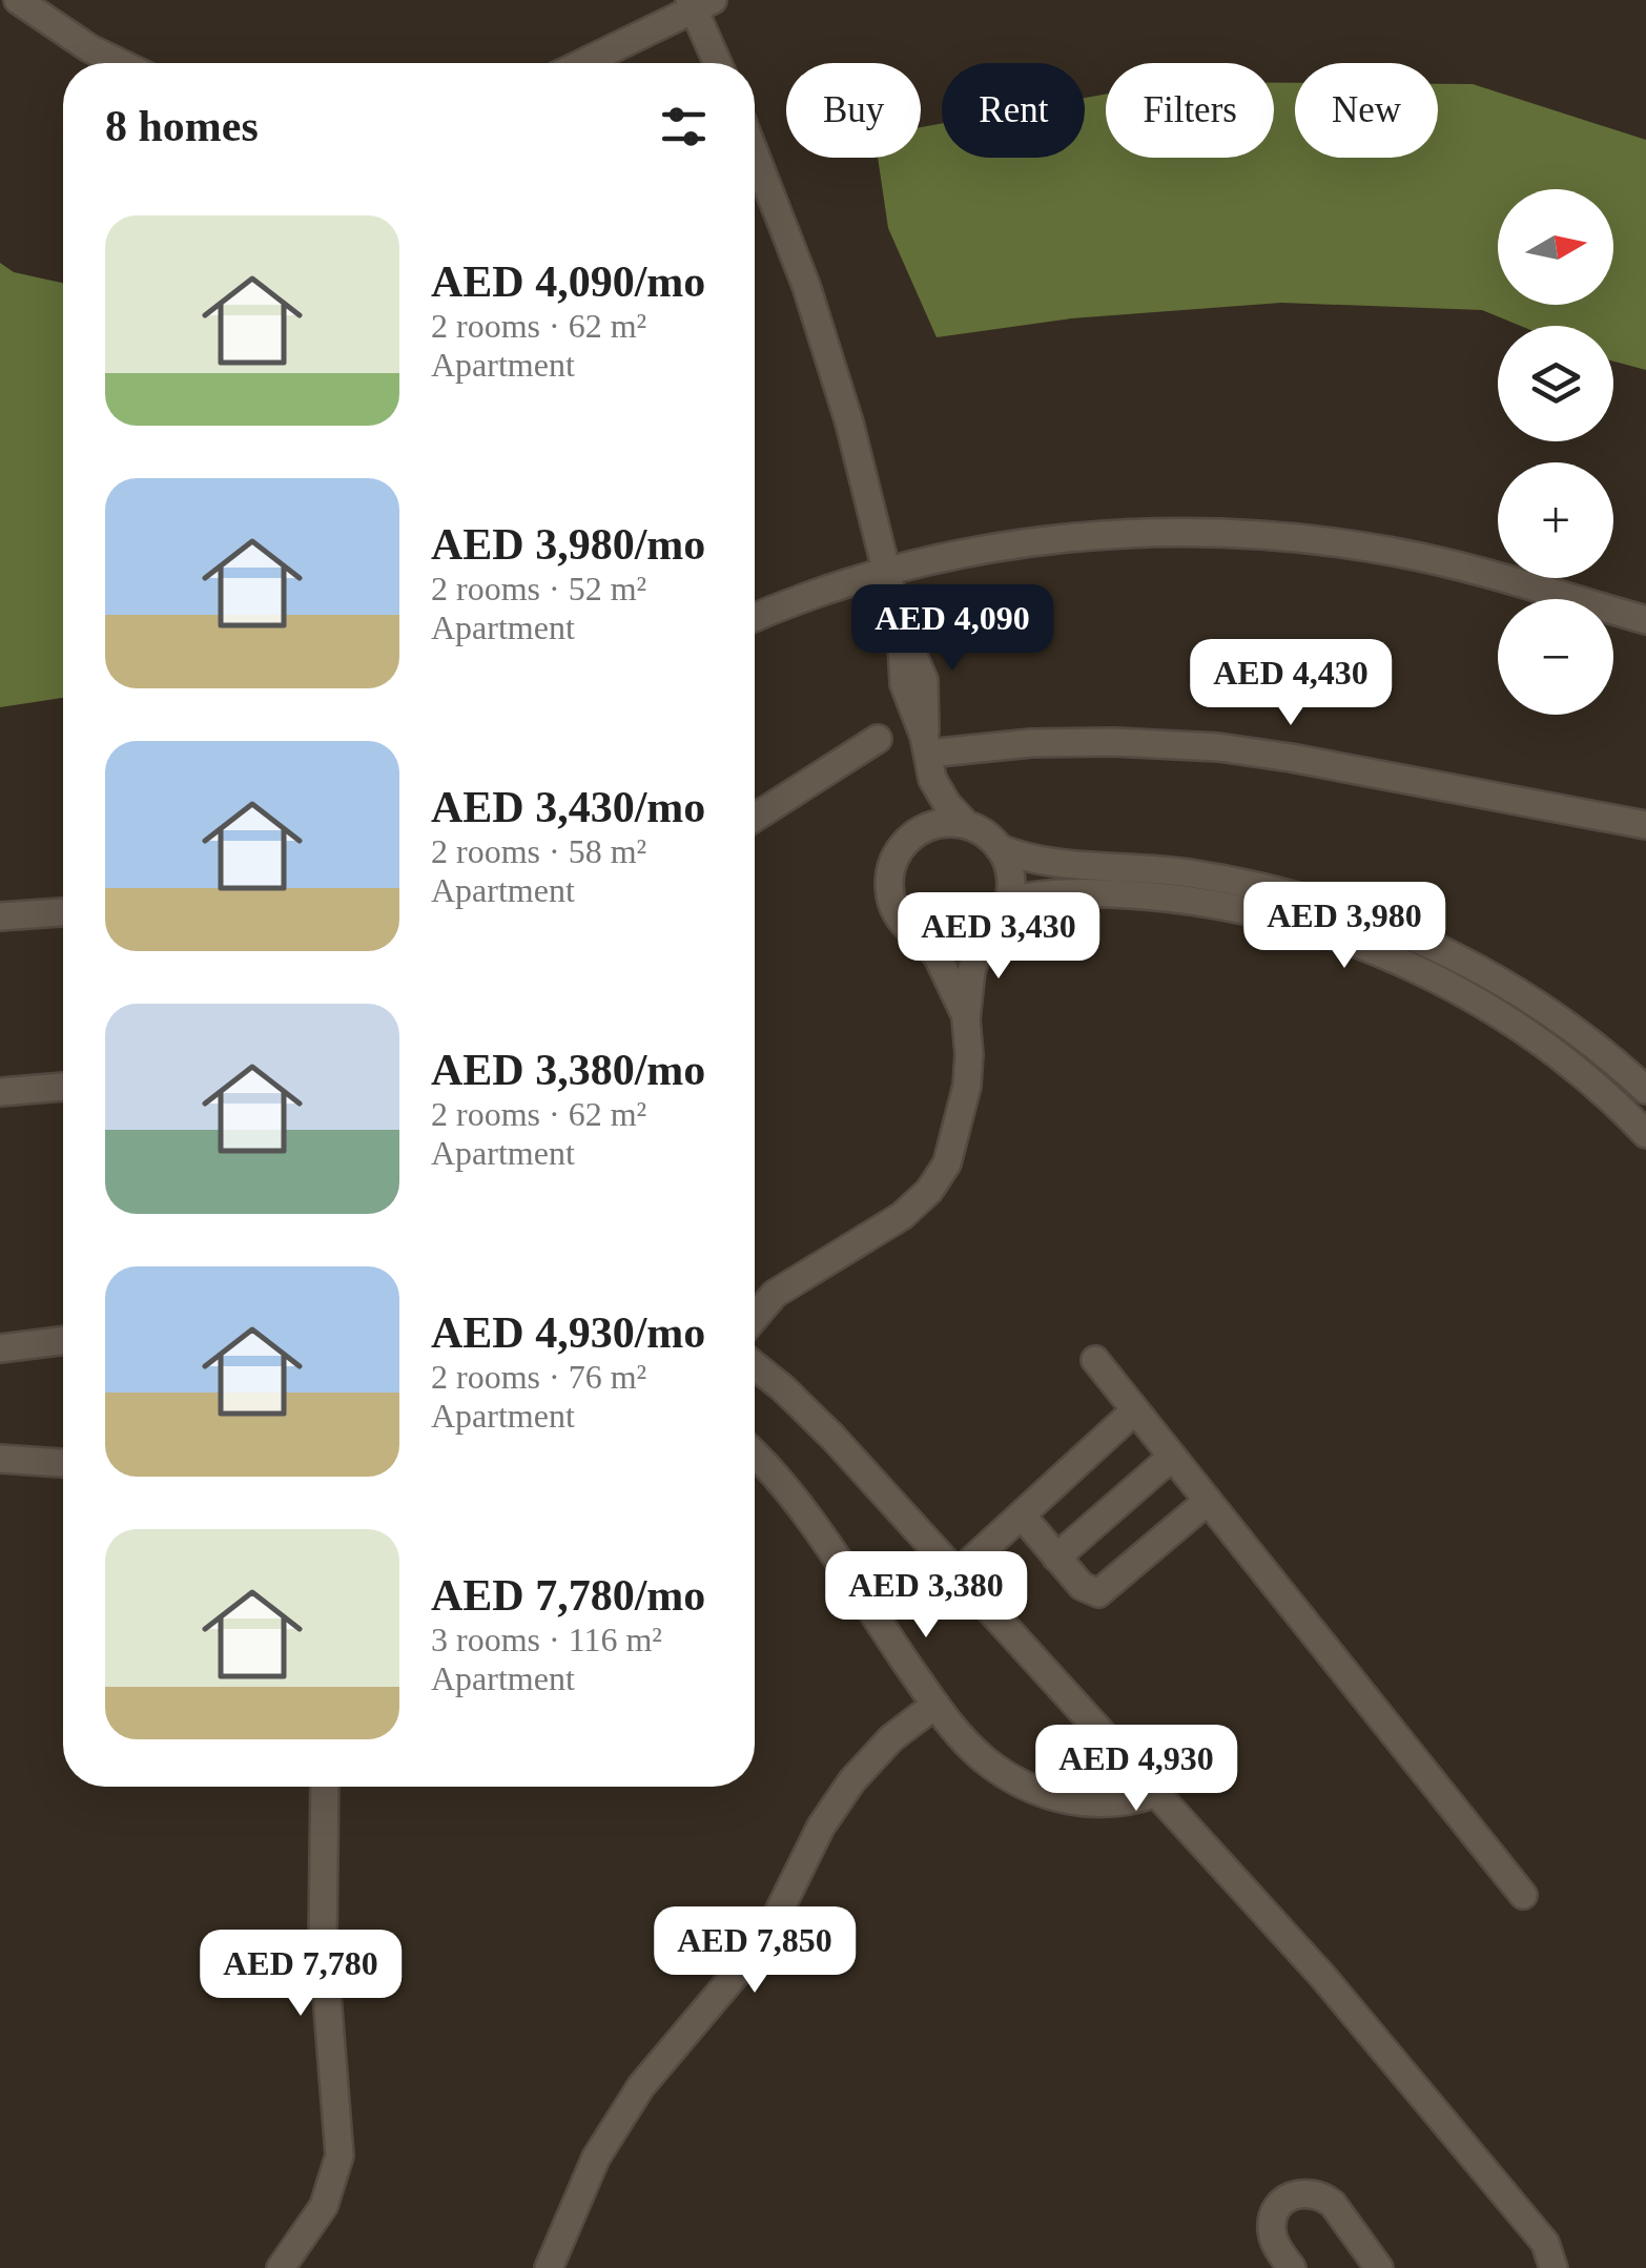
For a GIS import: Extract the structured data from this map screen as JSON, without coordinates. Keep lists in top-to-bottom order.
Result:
{
  "north": "right",
  "page": {
    "chip": [
      "Buy",
      "Rent",
      "Filters",
      "New"
    ],
    "heading": "8 homes",
    "map_buttons": ["+", "−"],
    "list": [
      {
        "name": "AED 4,090/mo",
        "note": "2 rooms · 62 m² · Apartment"
      },
      {
        "name": "AED 3,980/mo",
        "note": "2 rooms · 52 m² · Apartment"
      },
      {
        "name": "AED 3,430/mo",
        "note": "2 rooms · 58 m² · Apartment"
      },
      {
        "name": "AED 3,380/mo",
        "note": "2 rooms · 62 m² · Apartment"
      },
      {
        "name": "AED 4,930/mo",
        "note": "2 rooms · 76 m² · Apartment"
      },
      {
        "name": "AED 7,780/mo",
        "note": "3 rooms · 116 m² · Apartment"
      }
    ],
    "price": [
      "AED 4,090",
      "AED 4,430",
      "AED 3,980",
      "AED 3,430",
      "AED 3,380",
      "AED 4,930",
      "AED 7,850",
      "AED 7,780"
    ]
  }
}
